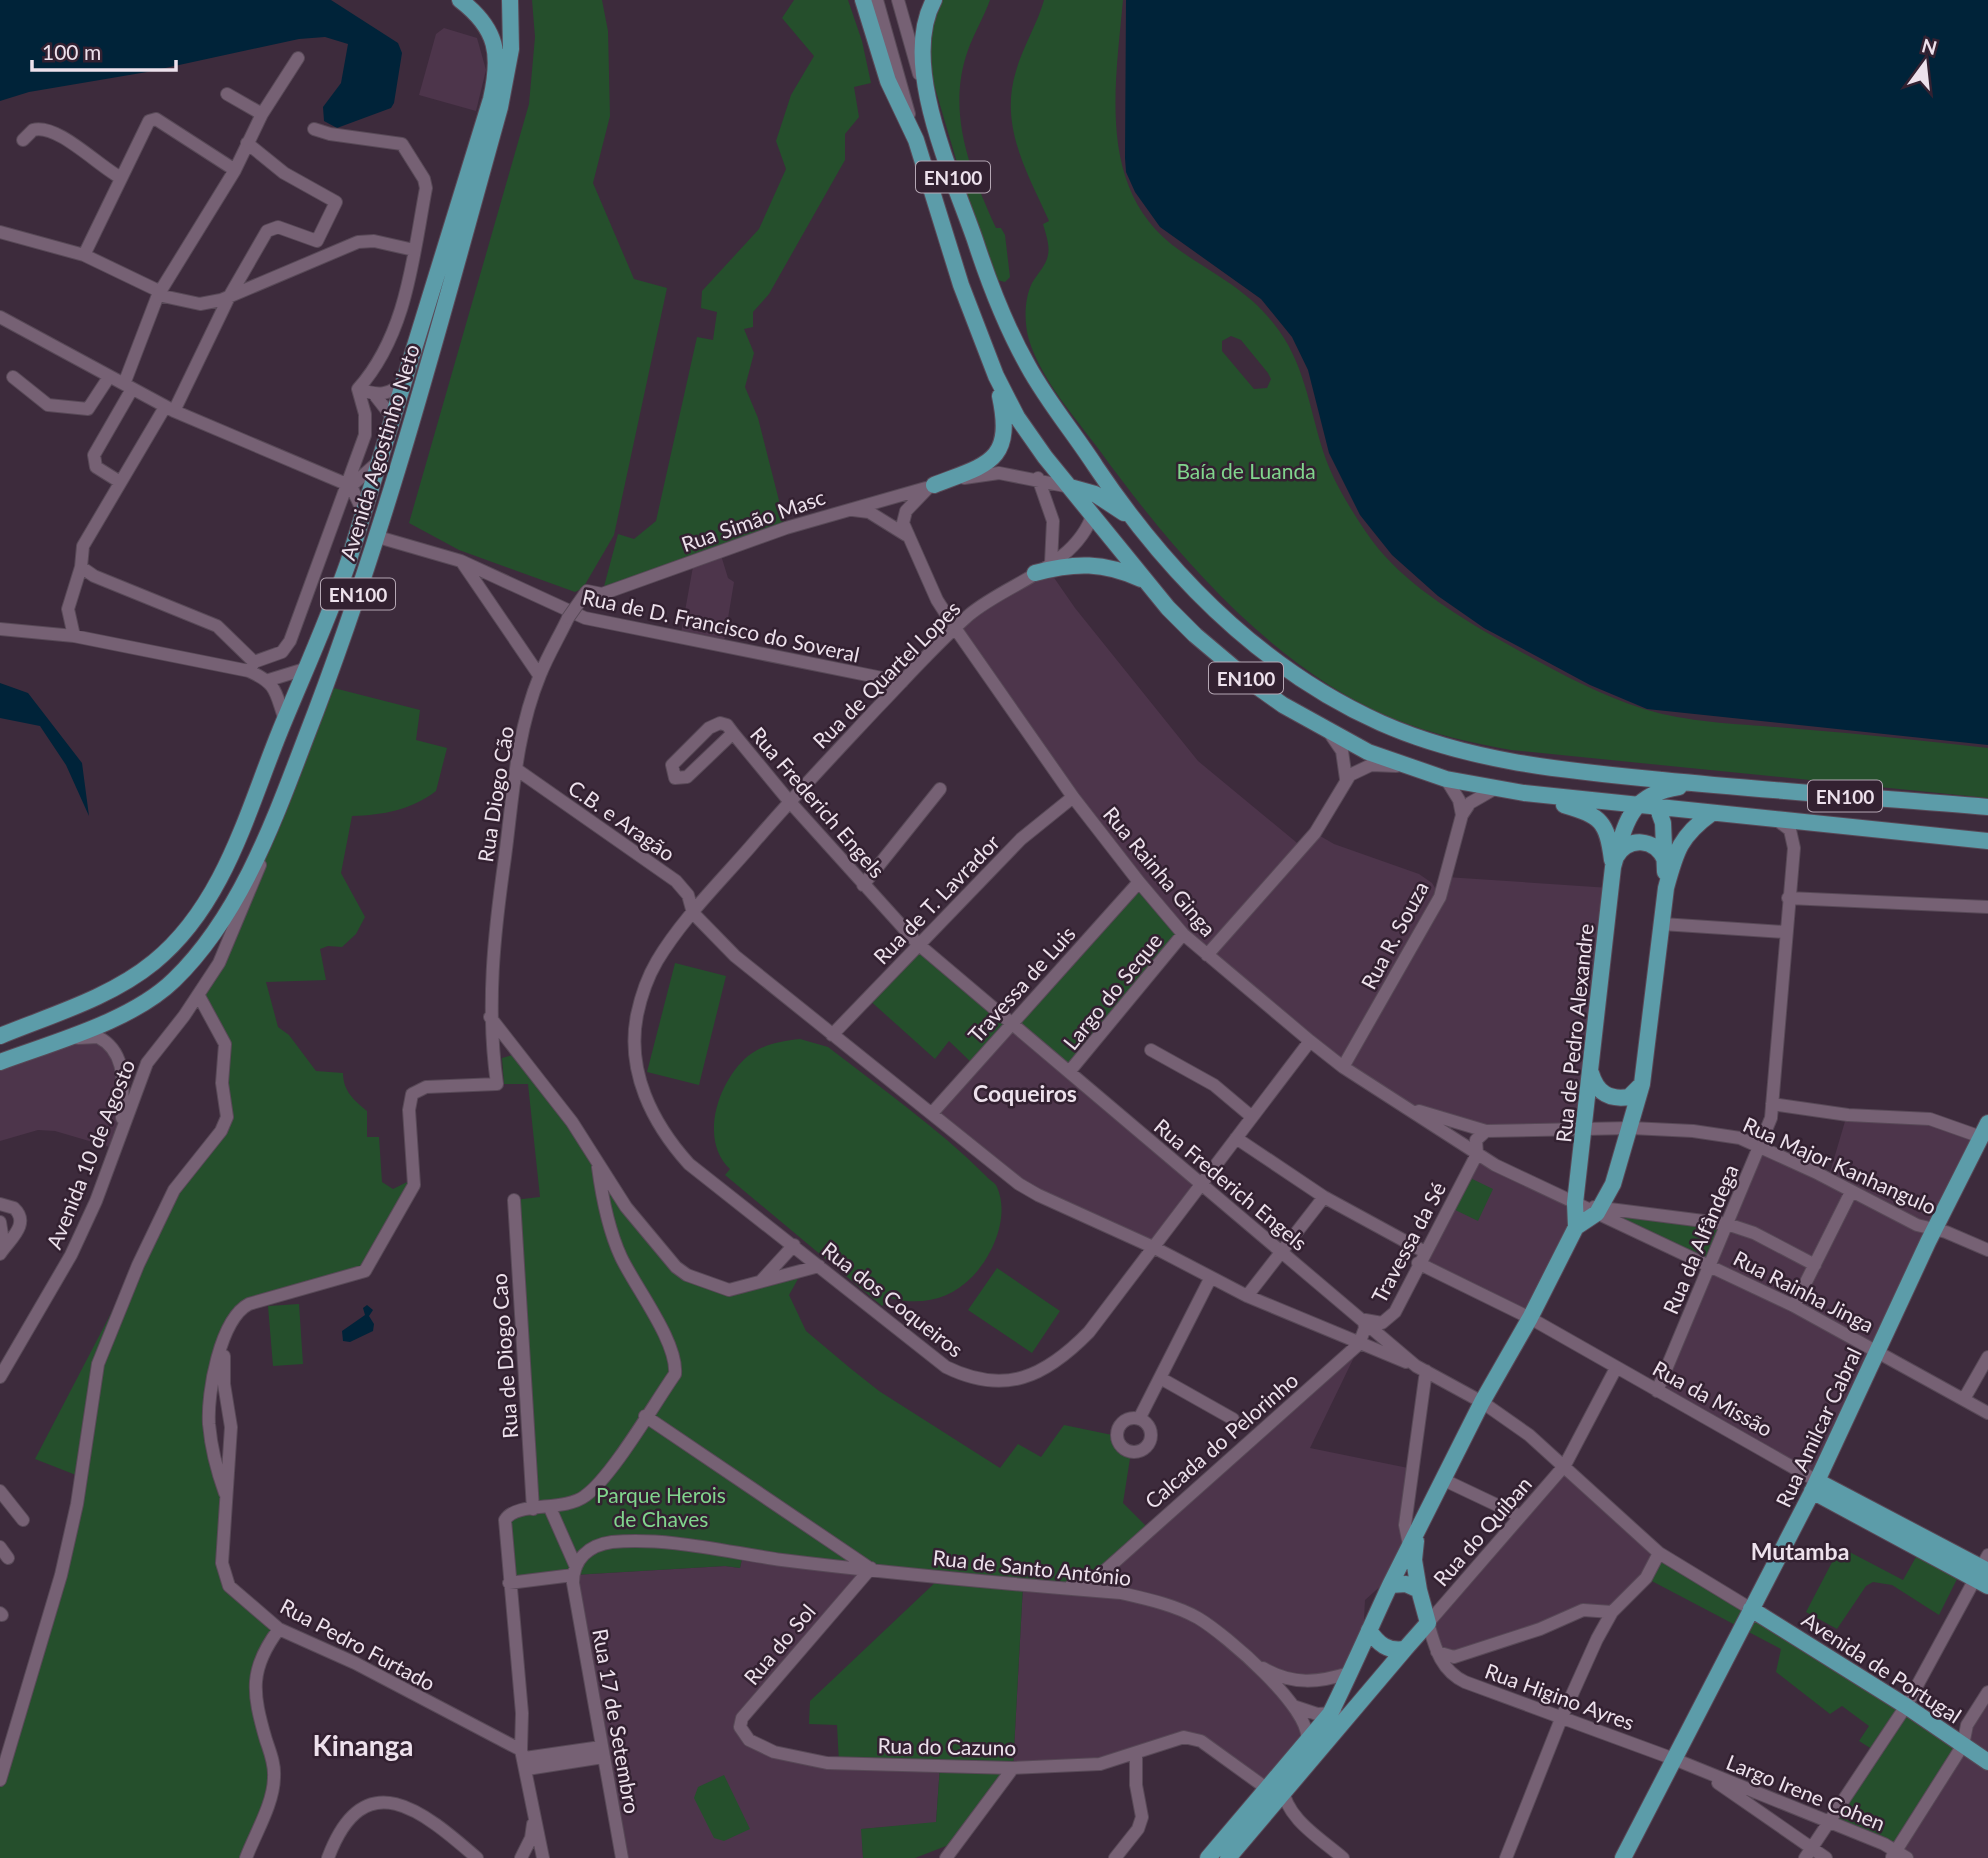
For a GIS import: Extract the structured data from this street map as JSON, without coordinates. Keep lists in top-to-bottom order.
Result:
{
  "streets": {
    "main road": [
      "EN100",
      "Avenida Agostinho Neto",
      "Rua de Pedro Alexandre",
      "Rua da Missão",
      "Rua Amilcar Cabral",
      "Avenida de Portugal"
    ],
    "street": [
      "Rua Simão Masc",
      "Rua de D. Francisco do Soveral",
      "Rua de Quartel Lopes",
      "Rua Diogo Cão",
      "Rua Frederich Engels",
      "C.B. e Aragão",
      "Rua Rainha Ginga",
      "Rua de T. Lavrador",
      "Rua R. Souza",
      "Travessa de Luis",
      "Largo do Seque",
      "Avenida 10 de Agosto",
      "Rua Major Kanhangulo",
      "Rua da Alfândega",
      "Travessa da Sé",
      "Rua Rainha Jinga",
      "Rua dos Coqueiros",
      "Rua de Diogo Cao",
      "Calcada do Pelorinho",
      "Rua do Quiban",
      "Rua de Santo António",
      "Rua Pedro Furtado",
      "Rua do Sol",
      "Rua Higino Ayres",
      "Rua 17 de Setembro",
      "Rua do Cazuno",
      "Largo Irene Cohen"
    ]
  },
  "crossings": [
    ["EN100", "Rua de Quartel Lopes"],
    ["Avenida Agostinho Neto", "Rua de D. Francisco do Soveral"],
    ["Avenida Agostinho Neto", "Avenida 10 de Agosto"],
    ["Rua Simão Masc", "Rua de Quartel Lopes"],
    ["Rua Simão Masc", "Rua Diogo Cão"],
    ["Rua Simão Masc", "Rua Rainha Ginga"],
    ["Rua de D. Francisco do Soveral", "Rua de Quartel Lopes"],
    ["Rua de Quartel Lopes", "Rua Frederich Engels"],
    ["Rua de Quartel Lopes", "C.B. e Aragão"],
    ["Rua de Quartel Lopes", "Rua Rainha Ginga"],
    ["Rua de Quartel Lopes", "Rua dos Coqueiros"],
    ["Rua Diogo Cão", "C.B. e Aragão"],
    ["Rua Frederich Engels", "C.B. e Aragão"],
    ["Rua Frederich Engels", "Rua de T. Lavrador"],
    ["Rua Frederich Engels", "Travessa de Luis"],
    ["Rua Frederich Engels", "Largo do Seque"],
    ["Rua Frederich Engels", "Travessa da Sé"],
    ["Rua Frederich Engels", "Rua dos Coqueiros"],
    ["Rua Frederich Engels", "Rua Amilcar Cabral"],
    ["Rua Frederich Engels", "Rua do Quiban"],
    ["Rua Frederich Engels", "Avenida de Portugal"],
    ["C.B. e Aragão", "Rua de T. Lavrador"],
    ["C.B. e Aragão", "Travessa de Luis"],
    ["C.B. e Aragão", "Rua dos Coqueiros"],
    ["C.B. e Aragão", "Calcada do Pelorinho"],
    ["Rua Rainha Ginga", "Rua de T. Lavrador"],
    ["Rua Rainha Ginga", "Rua R. Souza"],
    ["Rua Rainha Ginga", "Travessa de Luis"],
    ["Rua Rainha Ginga", "Largo do Seque"],
    ["Rua Rainha Ginga", "Rua de Pedro Alexandre"],
    ["Rua Rainha Ginga", "Rua Major Kanhangulo"],
    ["Rua Rainha Ginga", "Travessa da Sé"],
    ["Rua Rainha Ginga", "Rua Rainha Jinga"],
    ["Rua Rainha Ginga", "Rua dos Coqueiros"],
    ["Rua de Pedro Alexandre", "Rua Major Kanhangulo"],
    ["Rua de Pedro Alexandre", "Rua Rainha Jinga"],
    ["Rua de Pedro Alexandre", "Rua da Missão"],
    ["Rua Major Kanhangulo", "Rua da Alfândega"],
    ["Rua Major Kanhangulo", "Travessa da Sé"],
    ["Rua Major Kanhangulo", "Rua Amilcar Cabral"],
    ["Rua da Alfândega", "Rua Rainha Jinga"],
    ["Rua da Alfândega", "Rua da Missão"],
    ["Travessa da Sé", "Rua da Missão"],
    ["Rua Rainha Jinga", "Rua Amilcar Cabral"],
    ["Rua dos Coqueiros", "Rua da Missão"],
    ["Rua da Missão", "Rua Amilcar Cabral"],
    ["Rua da Missão", "Rua do Quiban"],
    ["Rua Amilcar Cabral", "Avenida de Portugal"],
    ["Rua Amilcar Cabral", "Rua Higino Ayres"],
    ["Calcada do Pelorinho", "Rua de Santo António"],
    ["Rua do Quiban", "Rua Higino Ayres"],
    ["Rua de Santo António", "Rua do Sol"],
    ["Rua de Santo António", "Rua 17 de Setembro"],
    ["Rua do Sol", "Rua do Cazuno"],
    ["Rua Higino Ayres", "Largo Irene Cohen"]
  ],
  "districts": ["Coqueiros", "Mutamba", "Kinanga"],
  "parks": ["Baía de Luanda", "Parque Herois de Chaves"],
  "scale_bar": "100 m",
  "north": "top"
}
